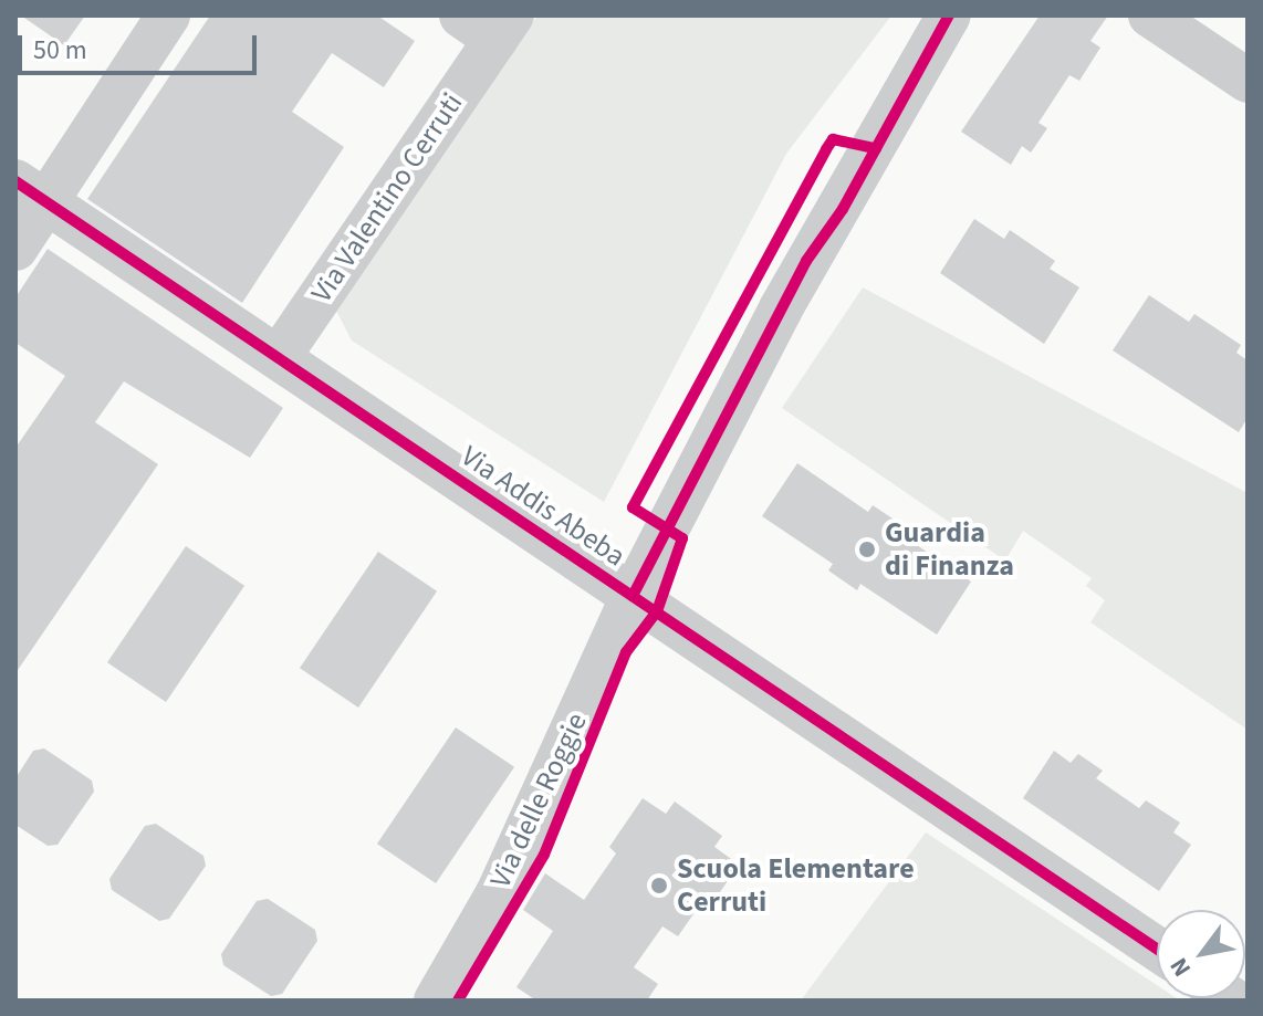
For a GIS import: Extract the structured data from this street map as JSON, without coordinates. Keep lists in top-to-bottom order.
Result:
{
  "streets": {
    "street": ["Via Valentino Cerruti", "Via Addis Abeba", "Via delle Roggie"]
  },
  "crossings": [
    ["Via Valentino Cerruti", "Via Addis Abeba"],
    ["Via Addis Abeba", "Via delle Roggie"]
  ],
  "places": ["Guardia di Finanza", "Scuola Elementare Cerruti"],
  "scale_bar": "50 m",
  "north": "bottom left"
}
